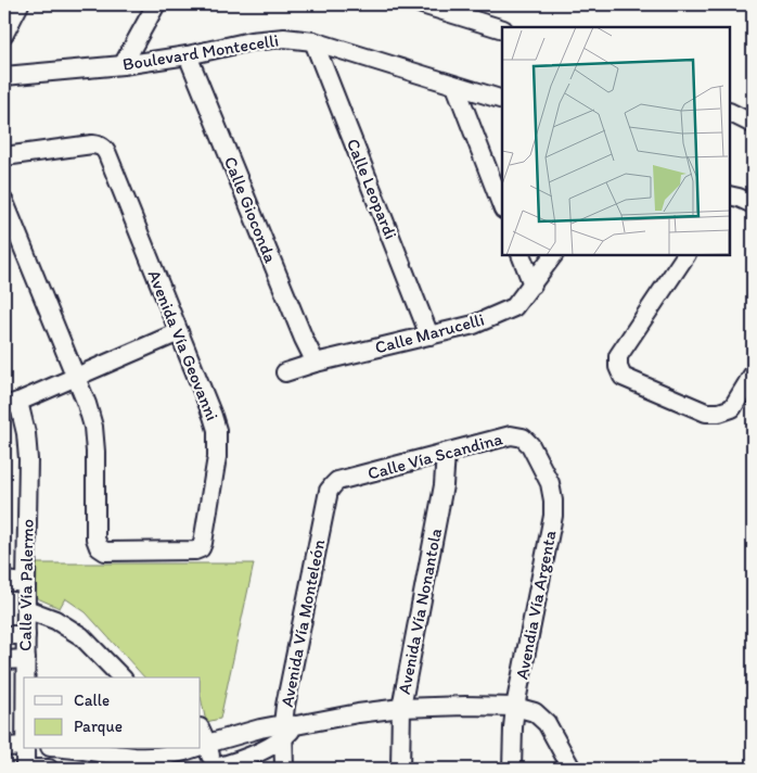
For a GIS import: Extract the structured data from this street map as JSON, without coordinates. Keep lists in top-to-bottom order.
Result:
{
  "streets": {
    "street": [
      "Boulevard Montecelli",
      "Calle Leopardi",
      "Calle Gioconda",
      "Calle Marucelli",
      "Avenida Vía Geovanni",
      "Calle Vía Scandina",
      "Calle Vía Palermo",
      "Avendia Vía Argenta",
      "Avenida Vía Nonantola",
      "Avenida Vía Monteleón"
    ]
  },
  "crossings": [
    ["Boulevard Montecelli", "Calle Leopardi"],
    ["Boulevard Montecelli", "Calle Gioconda"],
    ["Calle Leopardi", "Calle Marucelli"],
    ["Calle Gioconda", "Calle Marucelli"],
    ["Calle Vía Scandina", "Avendia Vía Argenta"],
    ["Calle Vía Scandina", "Avenida Vía Nonantola"],
    ["Calle Vía Scandina", "Avenida Vía Monteleón"]
  ],
  "legend": ["Calle", "Parque"]
}
